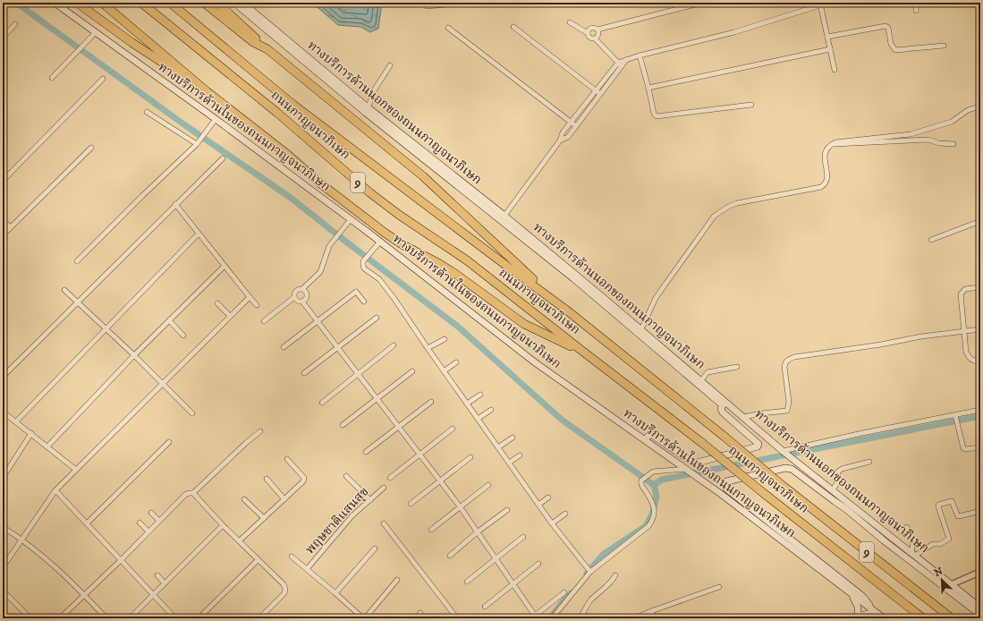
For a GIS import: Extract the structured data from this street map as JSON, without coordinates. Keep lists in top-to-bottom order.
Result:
{
  "streets": {
    "highway": ["ถนนกาญจนาภิเษก", "9"],
    "main road": ["ทางบริการด้านนอกของถนนกาญจนาภิเษก", "ทางบริการด้านในของถนนกาญจนาภิเษก"],
    "street": ["พฤษชาติแสนสุข"]
  },
  "north": "top left"
}
